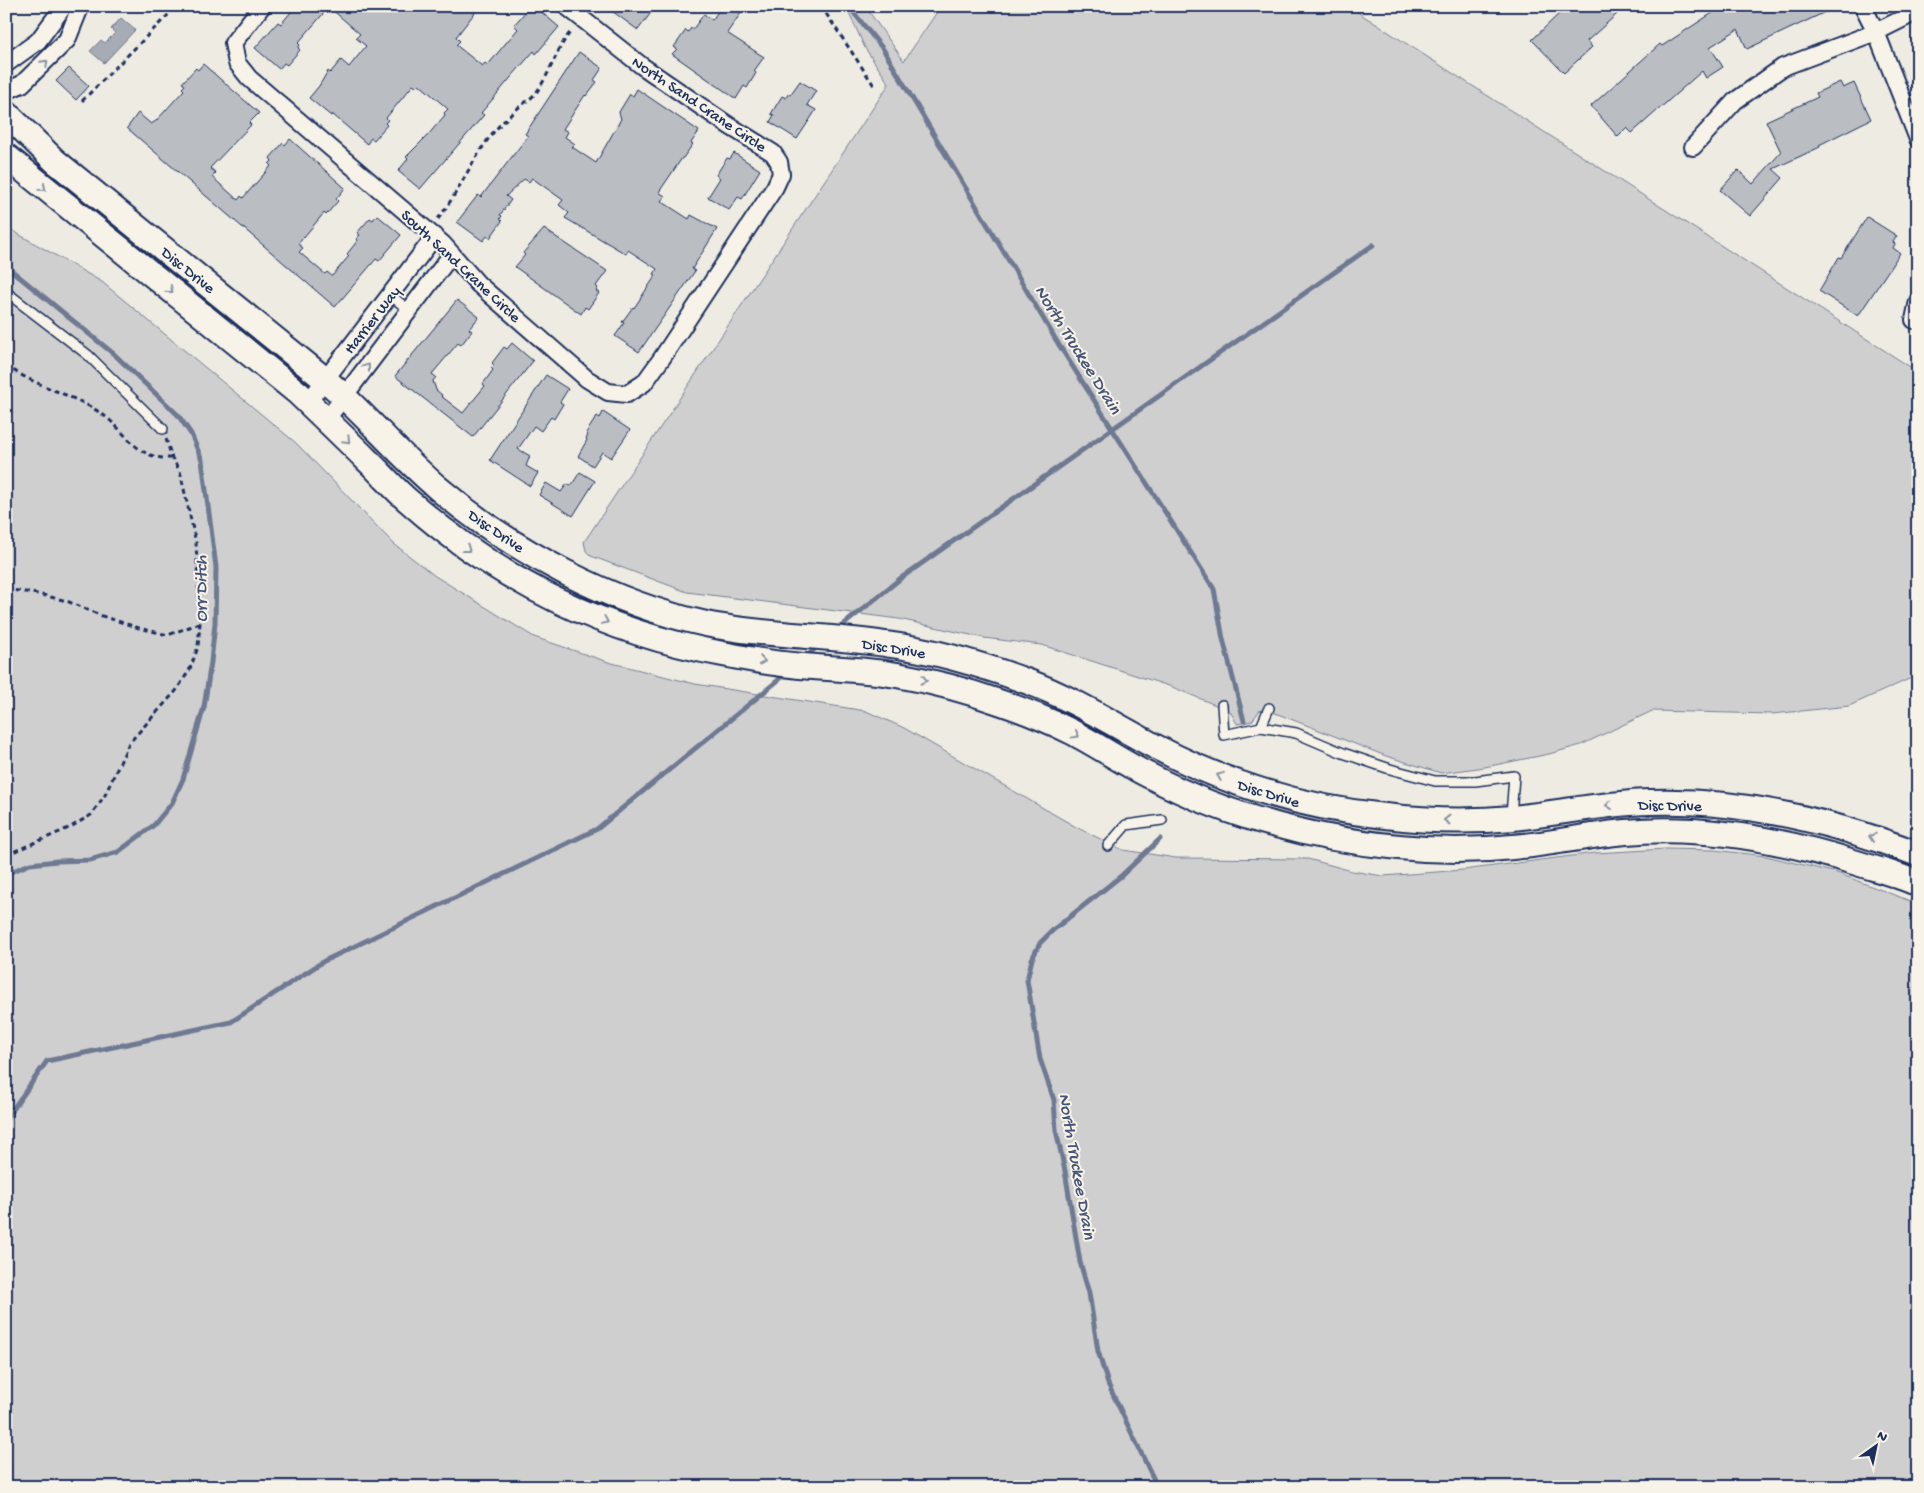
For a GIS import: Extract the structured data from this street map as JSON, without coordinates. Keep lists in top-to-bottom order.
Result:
{
  "streets": {
    "main road": ["Disc Drive"],
    "street": ["North Sand Crane Circle", "South Sand Crane Circle", "Harrier Way"]
  },
  "crossings": [
    ["North Sand Crane Circle", "South Sand Crane Circle"],
    ["South Sand Crane Circle", "Harrier Way"],
    ["Disc Drive", "Harrier Way"]
  ],
  "water": ["North Truckee Drain", "Orr Ditch"],
  "north": "top right"
}
